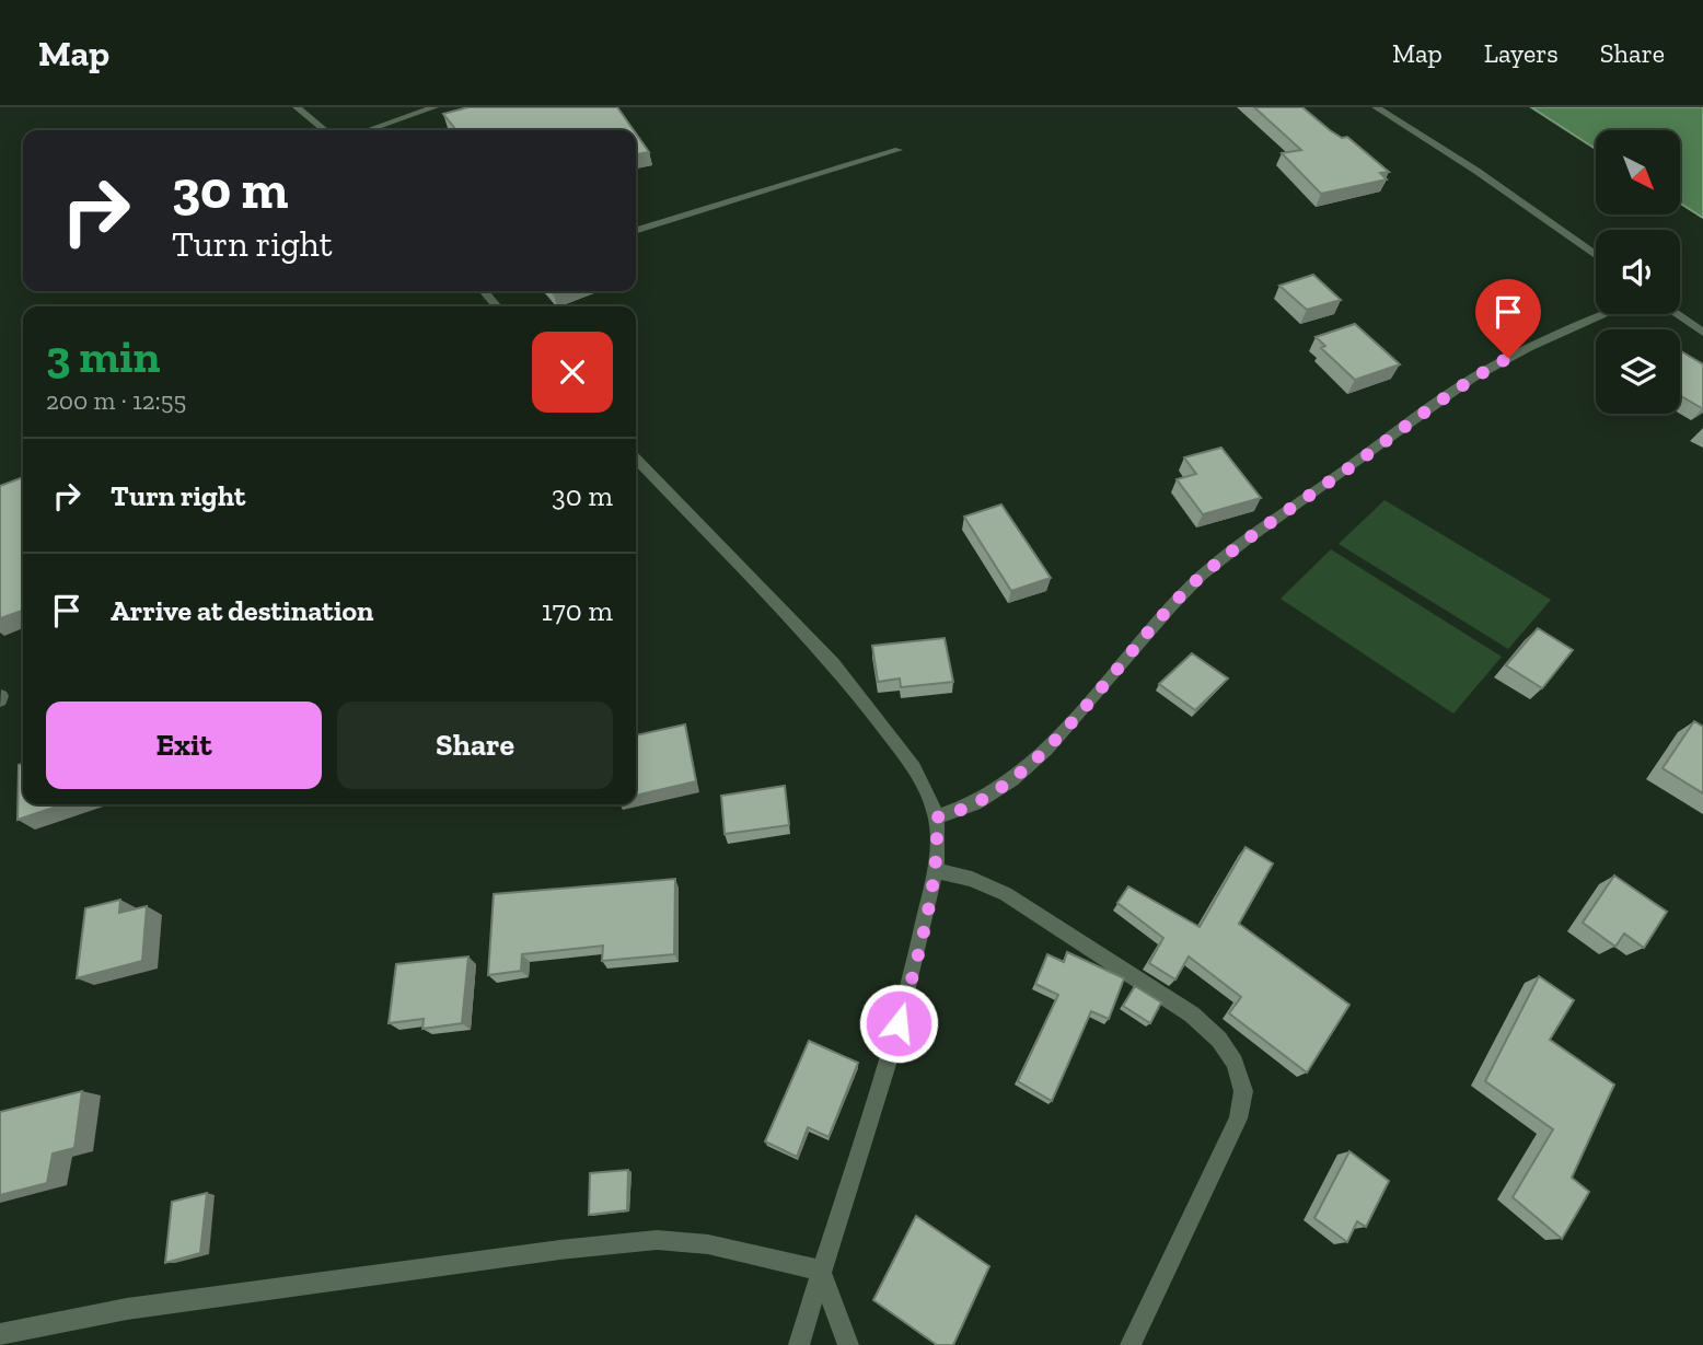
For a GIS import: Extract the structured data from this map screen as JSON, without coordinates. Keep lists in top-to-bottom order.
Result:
{
  "north": "bottom right",
  "page": {
    "header": "Map",
    "nav": ["Map", "Layers", "Share"],
    "turn": ["30 m", "Turn right"],
    "heading": ["3 min", "200 m · 12:55"],
    "list": [
      {
        "name": "Turn right",
        "value": "30 m"
      },
      {
        "name": "Arrive at destination",
        "value": "170 m"
      }
    ],
    "buttons": ["Exit", "Share"]
  }
}
